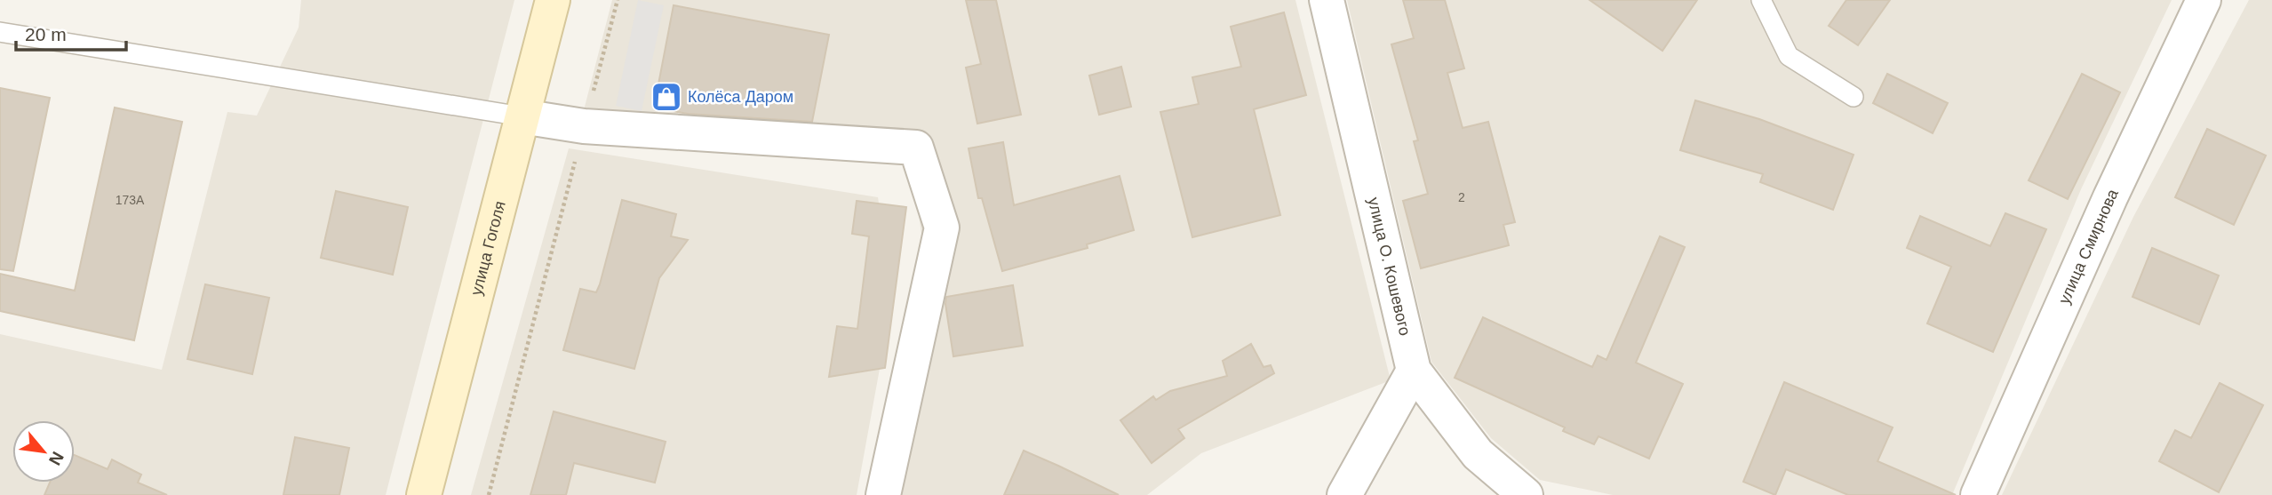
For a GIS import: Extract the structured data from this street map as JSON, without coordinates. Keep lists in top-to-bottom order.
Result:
{
  "streets": {
    "main road": ["улица Гоголя"],
    "street": ["улица Смирнова", "улица О. Кошевого"]
  },
  "places": {
    "shop": ["Колёса Даром"]
  },
  "house_numbers": ["2", "173А"],
  "scale_bar": "20 m",
  "north": "bottom right"
}
